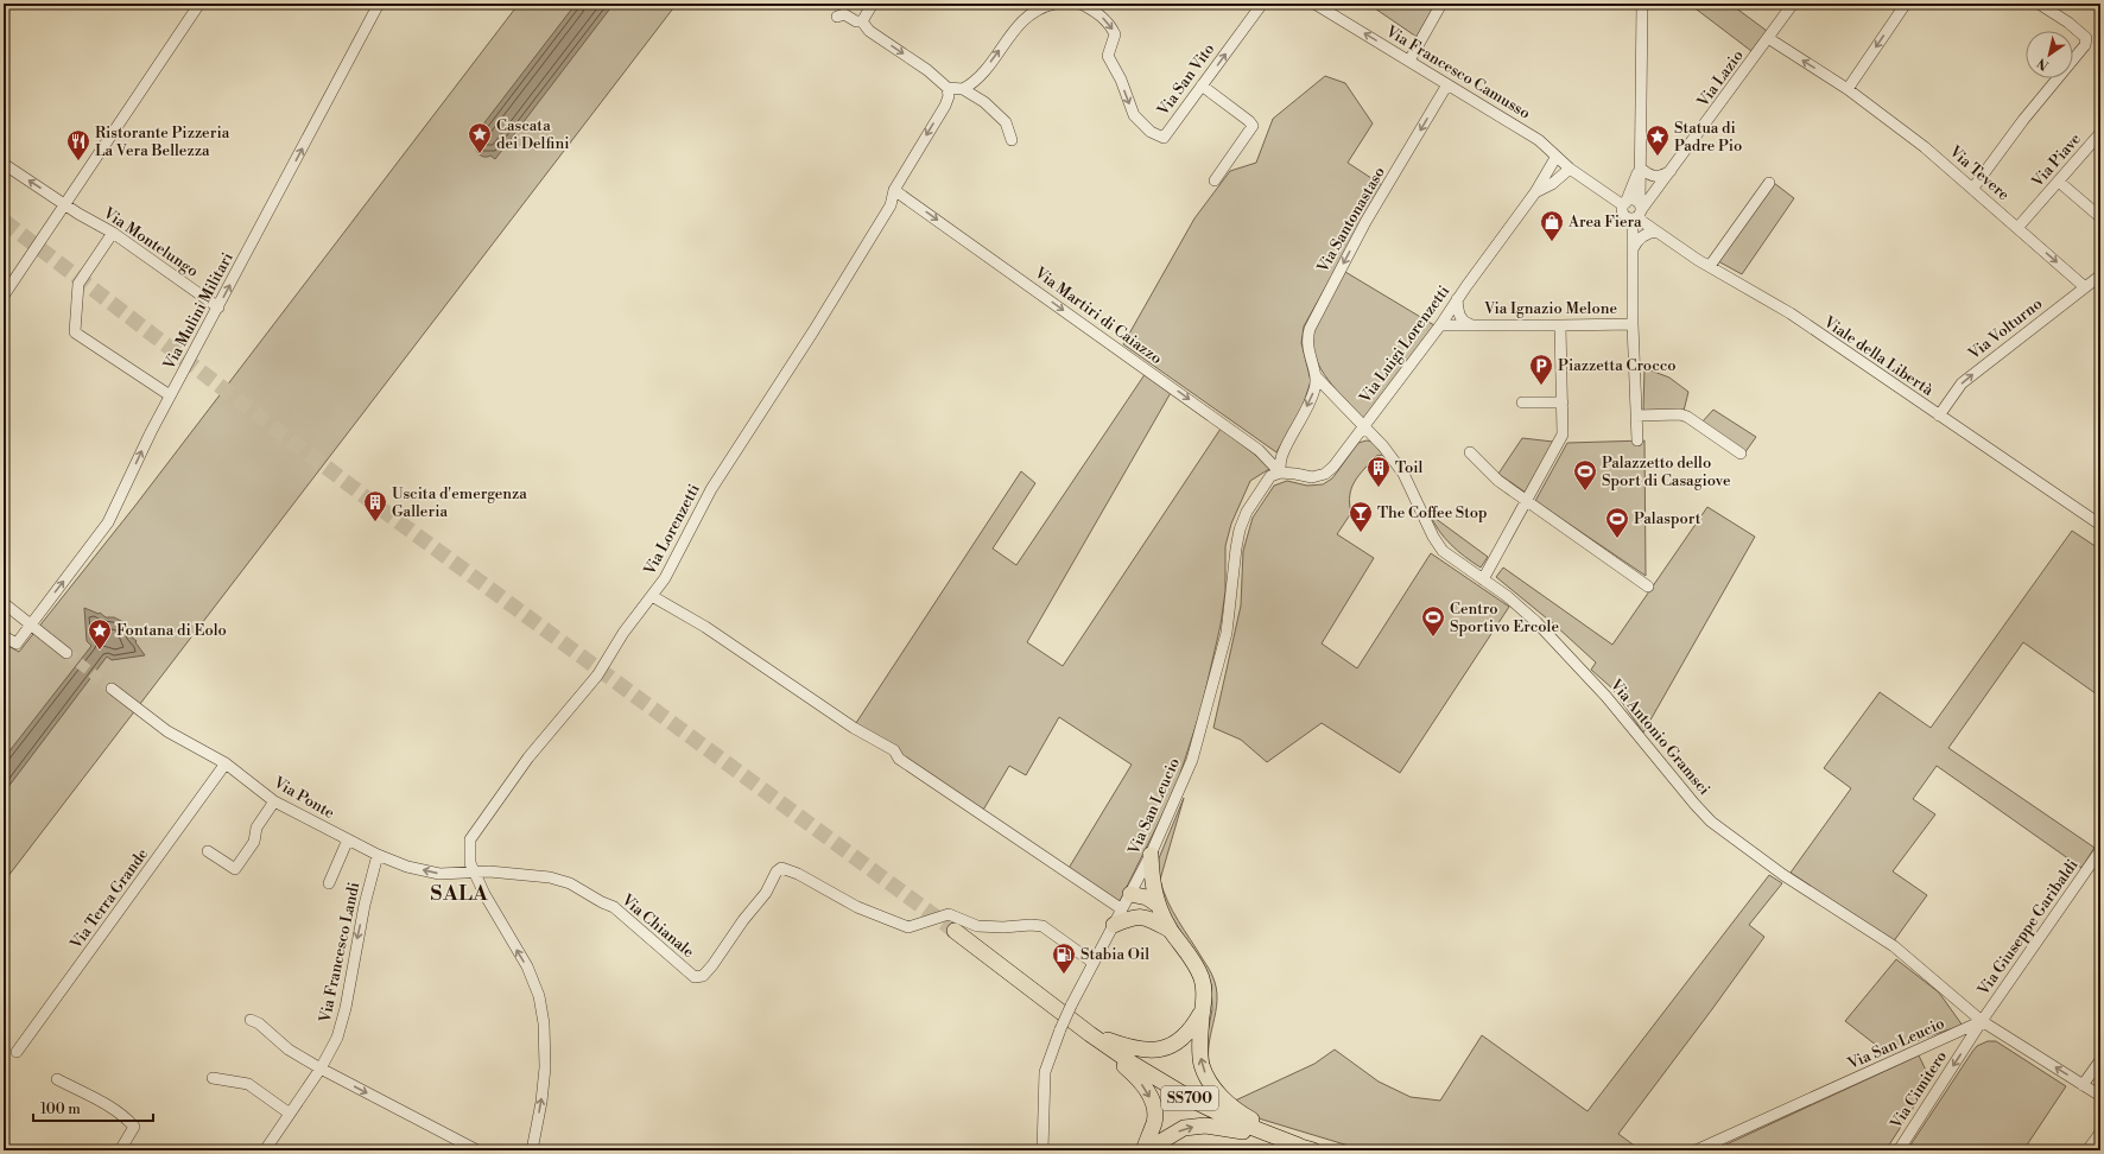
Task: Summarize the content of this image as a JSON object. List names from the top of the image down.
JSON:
{
  "streets": {
    "highway": ["SS700"],
    "street": [
      "Via Francesco Camusso",
      "Via Lazio",
      "Via San Vito",
      "Via Piave",
      "Via Tevere",
      "Via Santonastaso",
      "Via Montelungo",
      "Via Ignazio Melone",
      "Via Mulini Militari",
      "Via Martiri di Caiazzo",
      "Via Volturno",
      "Via Luigi Lorenzetti",
      "Viale della Libertà",
      "Via Lorenzetti",
      "Via Antonio Gramsci",
      "Via Ponte",
      "Via San Leucio",
      "Via Terra Grande",
      "Via Chianale",
      "Via Giuseppe Garibaldi",
      "Via Francesco Landi",
      "Via Cimitero"
    ]
  },
  "crossings": [
    ["Via Francesco Camusso", "Via Santonastaso"],
    ["Via Francesco Camusso", "Viale della Libertà"],
    ["Via Lazio", "Via Tevere"],
    ["Via Lazio", "Viale della Libertà"],
    ["Via Piave", "Via Tevere"],
    ["Via Tevere", "Via Volturno"],
    ["Via Santonastaso", "Via Martiri di Caiazzo"],
    ["Via Santonastaso", "Via Luigi Lorenzetti"],
    ["Via Santonastaso", "Via Antonio Gramsci"],
    ["Via Santonastaso", "Via San Leucio"],
    ["Via Montelungo", "Via Mulini Militari"],
    ["Via Ignazio Melone", "Via Luigi Lorenzetti"],
    ["Via Martiri di Caiazzo", "Via Luigi Lorenzetti"],
    ["Via Martiri di Caiazzo", "Via Lorenzetti"],
    ["Via Martiri di Caiazzo", "Via San Leucio"],
    ["Via Volturno", "Viale della Libertà"],
    ["Via Luigi Lorenzetti", "Via Antonio Gramsci"],
    ["Via Luigi Lorenzetti", "Via San Leucio"],
    ["Via Lorenzetti", "Via Ponte"],
    ["Via Lorenzetti", "Via Chianale"],
    ["Via Antonio Gramsci", "Via San Leucio"],
    ["Via Antonio Gramsci", "Via Giuseppe Garibaldi"],
    ["Via Antonio Gramsci", "Via Cimitero"],
    ["Via Ponte", "Via Terra Grande"],
    ["Via Ponte", "Via Chianale"],
    ["Via Ponte", "Via Francesco Landi"],
    ["Via San Leucio", "Via Chianale"],
    ["Via San Leucio", "Via Giuseppe Garibaldi"],
    ["Via San Leucio", "Via Cimitero"],
    ["Via San Leucio", "SS700"],
    ["Via Giuseppe Garibaldi", "Via Cimitero"]
  ],
  "one_way": [
    "Via Francesco Camusso",
    "Via Santonastaso",
    "Via Mulini Militari",
    "Via Martiri di Caiazzo",
    "Via Volturno",
    "Via Francesco Landi",
    "Via Cimitero"
  ],
  "districts": ["SALA"],
  "places": {
    "place": ["Cascata dei Delfini", "Statua di Padre Pio", "Fontana di Eolo"],
    "restaurant": ["Ristorante Pizzeria La Vera Bellezza"],
    "shop": ["Area Fiera"],
    "parking": ["Piazzetta Crocco"],
    "building": ["Toil", "Uscita d'emergenza Galleria"],
    "sports": ["Palazzetto dello Sport di Casagiove", "Palasport", "Centro Sportivo Ercole"],
    "bar": ["The Coffee Stop"],
    "fuel station": ["Stabia Oil"]
  },
  "scale_bar": "100 m",
  "north": "bottom left"
}
